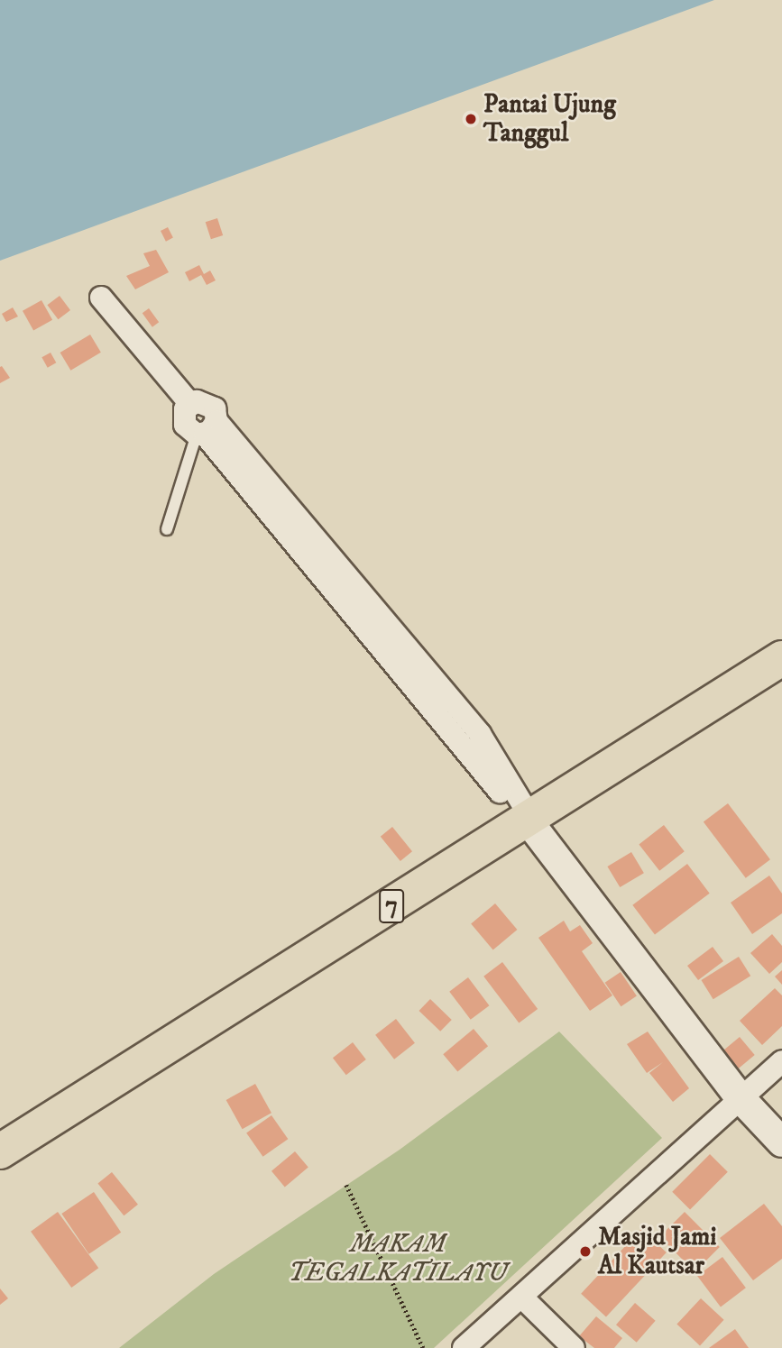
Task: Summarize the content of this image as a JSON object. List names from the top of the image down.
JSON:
{
  "streets": {
    "highway": ["7"]
  },
  "parks": ["MAKAM TEGALKATILAYU"],
  "places": ["Pantai Ujung Tanggul", "Masjid Jami Al Kautsar"]
}
